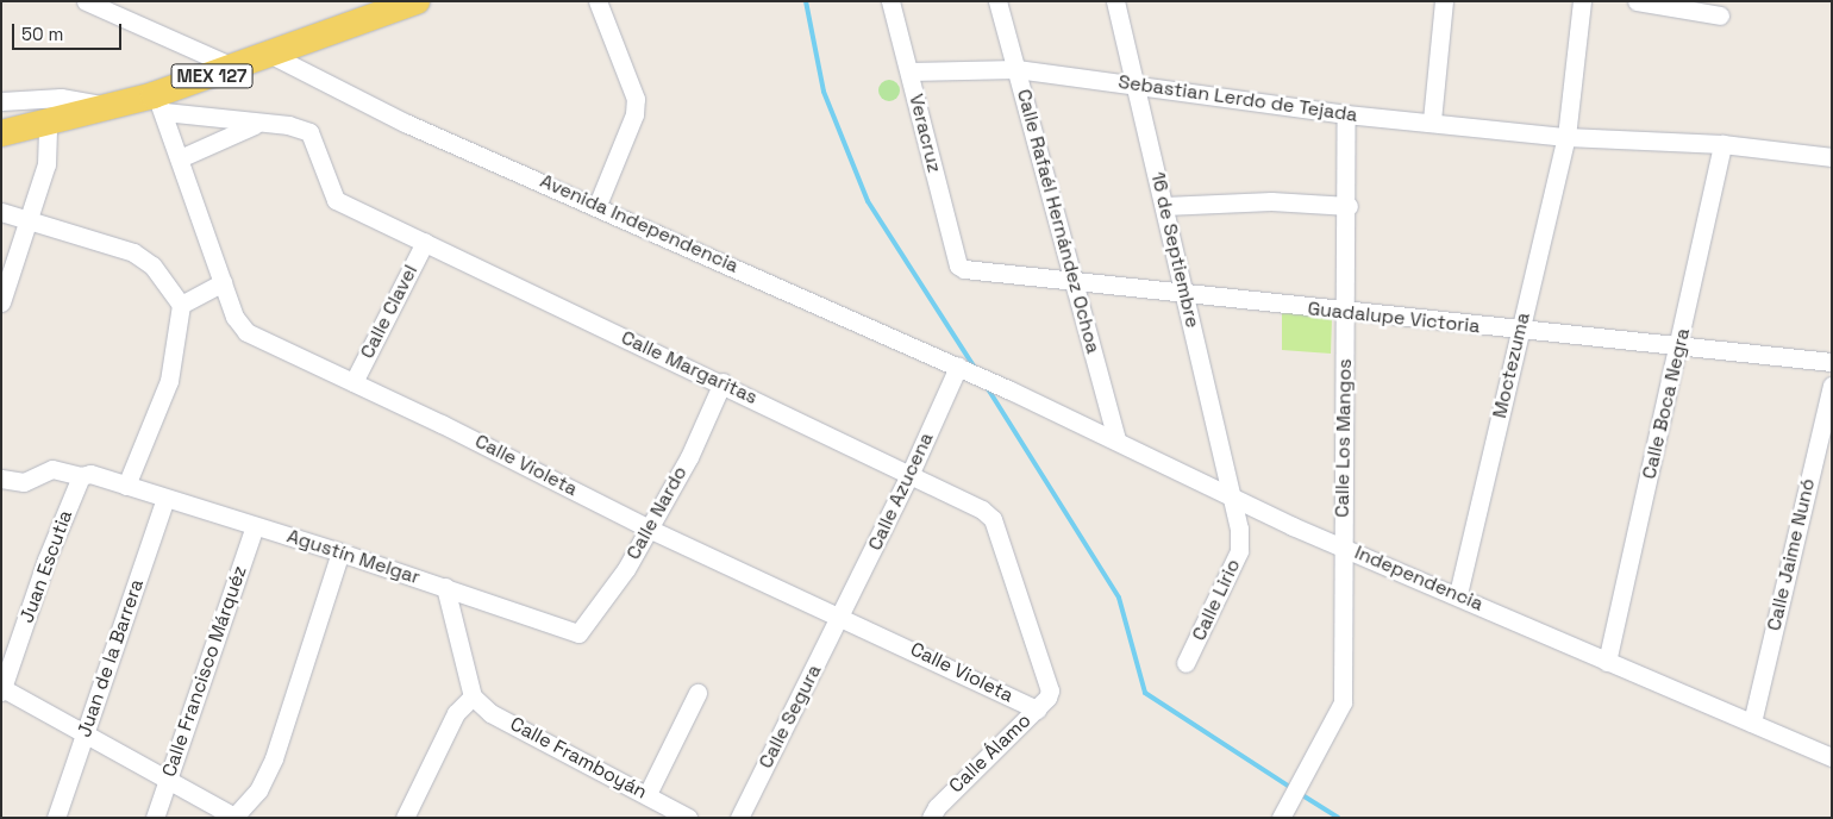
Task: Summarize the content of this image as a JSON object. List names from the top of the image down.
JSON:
{
  "streets": {
    "main road": ["MEX 127"],
    "street": [
      "Sebastian Lerdo de Tejada",
      "Veracruz",
      "Calle Rafaél Hernández Ochoa",
      "Avenida Independencia",
      "16 de Septiembre",
      "Calle Clavel",
      "Guadalupe Victoria",
      "Moctezuma",
      "Calle Margaritas",
      "Calle Boca Negra",
      "Calle Los Mangos",
      "Calle Violeta",
      "Calle Azucena",
      "Calle Nardo",
      "Calle Jaime Nunó",
      "Agustín Melgar",
      "Juan Escutia",
      "Independencia",
      "Calle Lirio",
      "Juan de la Barrera",
      "Calle Francisco Márquéz",
      "Calle Segura",
      "Calle Álamo",
      "Calle Framboyán"
    ]
  },
  "crossings": [
    ["MEX 127", "Avenida Independencia"],
    ["MEX 127", "Calle Margaritas"],
    ["MEX 127", "Calle Violeta"],
    ["Sebastian Lerdo de Tejada", "Veracruz"],
    ["Sebastian Lerdo de Tejada", "Calle Rafaél Hernández Ochoa"],
    ["Sebastian Lerdo de Tejada", "16 de Septiembre"],
    ["Sebastian Lerdo de Tejada", "Moctezuma"],
    ["Sebastian Lerdo de Tejada", "Calle Boca Negra"],
    ["Sebastian Lerdo de Tejada", "Calle Los Mangos"],
    ["Veracruz", "Guadalupe Victoria"],
    ["Calle Rafaél Hernández Ochoa", "Guadalupe Victoria"],
    ["Calle Rafaél Hernández Ochoa", "Independencia"],
    ["Avenida Independencia", "Calle Azucena"],
    ["Avenida Independencia", "Independencia"],
    ["16 de Septiembre", "Guadalupe Victoria"],
    ["16 de Septiembre", "Independencia"],
    ["16 de Septiembre", "Calle Lirio"],
    ["Calle Clavel", "Calle Margaritas"],
    ["Calle Clavel", "Calle Violeta"],
    ["Guadalupe Victoria", "Moctezuma"],
    ["Guadalupe Victoria", "Calle Boca Negra"],
    ["Guadalupe Victoria", "Calle Los Mangos"],
    ["Moctezuma", "Independencia"],
    ["Calle Margaritas", "Calle Violeta"],
    ["Calle Margaritas", "Calle Azucena"],
    ["Calle Margaritas", "Calle Nardo"],
    ["Calle Margaritas", "Calle Álamo"],
    ["Calle Boca Negra", "Independencia"],
    ["Calle Los Mangos", "Independencia"],
    ["Calle Violeta", "Calle Azucena"],
    ["Calle Violeta", "Calle Nardo"],
    ["Calle Violeta", "Calle Segura"],
    ["Calle Violeta", "Calle Álamo"],
    ["Calle Azucena", "Calle Segura"],
    ["Calle Nardo", "Agustín Melgar"],
    ["Calle Jaime Nunó", "Independencia"],
    ["Agustín Melgar", "Juan Escutia"],
    ["Agustín Melgar", "Juan de la Barrera"],
    ["Agustín Melgar", "Calle Francisco Márquéz"],
    ["Independencia", "Calle Lirio"]
  ],
  "scale_bar": "50 m"
}
